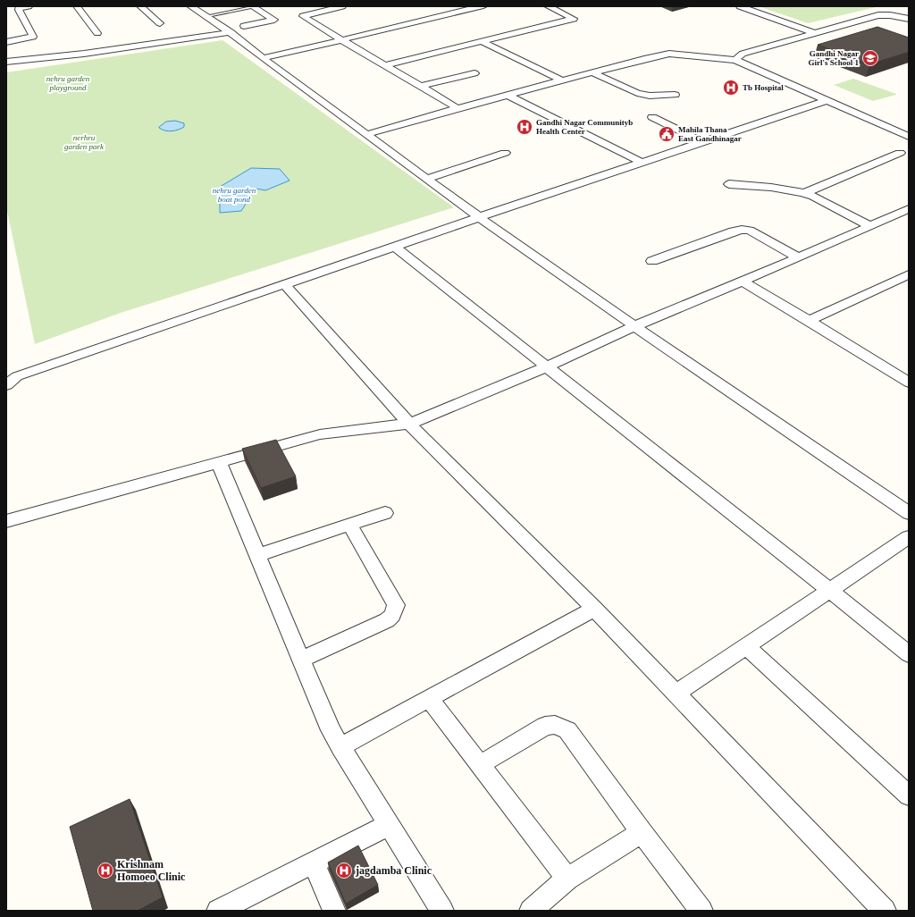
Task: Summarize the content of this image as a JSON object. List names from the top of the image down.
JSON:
{
  "water": ["nehru garden boat pond"],
  "parks": ["nehru garden playground", "nerhru garden park"],
  "places": {
    "school or university": ["Gandhi Nagar Girl's School 1"],
    "hospital": [
      "Tb Hospital",
      "Gandhi Nagar Communityb Health Center",
      "Krishnam Homoeo Clinic",
      "jagdamba Clinic"
    ],
    "public building": ["Mahila Thana East Gandhinagar"]
  }
}
